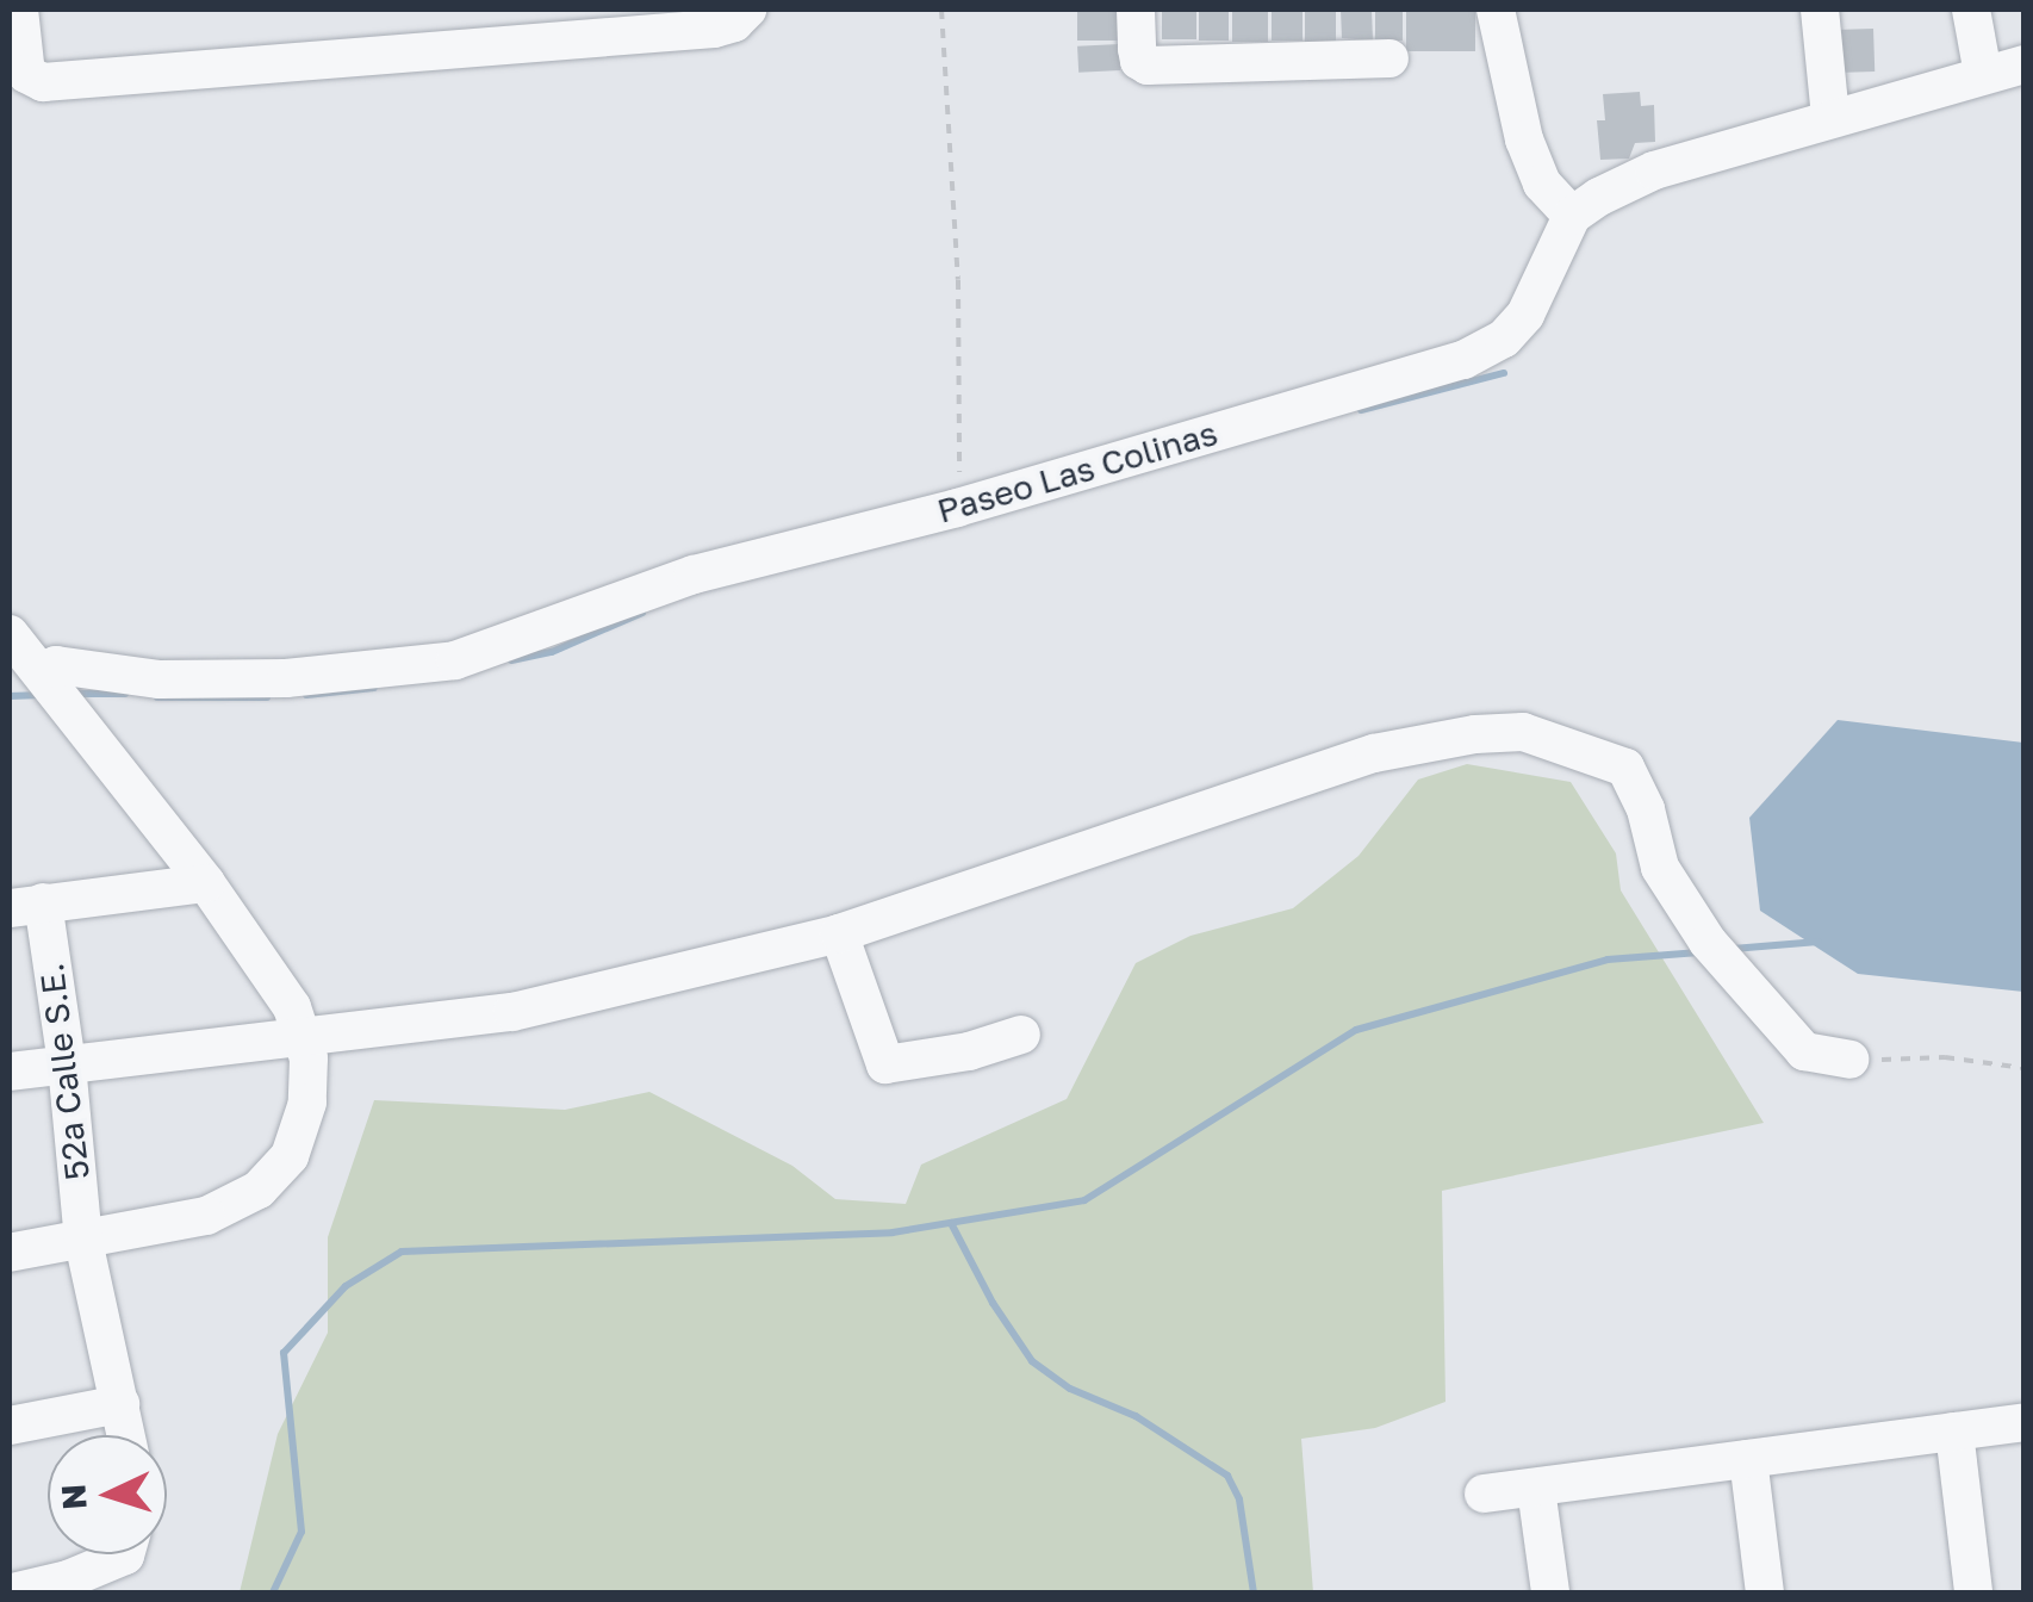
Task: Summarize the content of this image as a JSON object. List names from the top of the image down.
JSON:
{
  "streets": {
    "street": ["Paseo Las Colinas", "52a Calle S.E."]
  },
  "north": "left"
}
